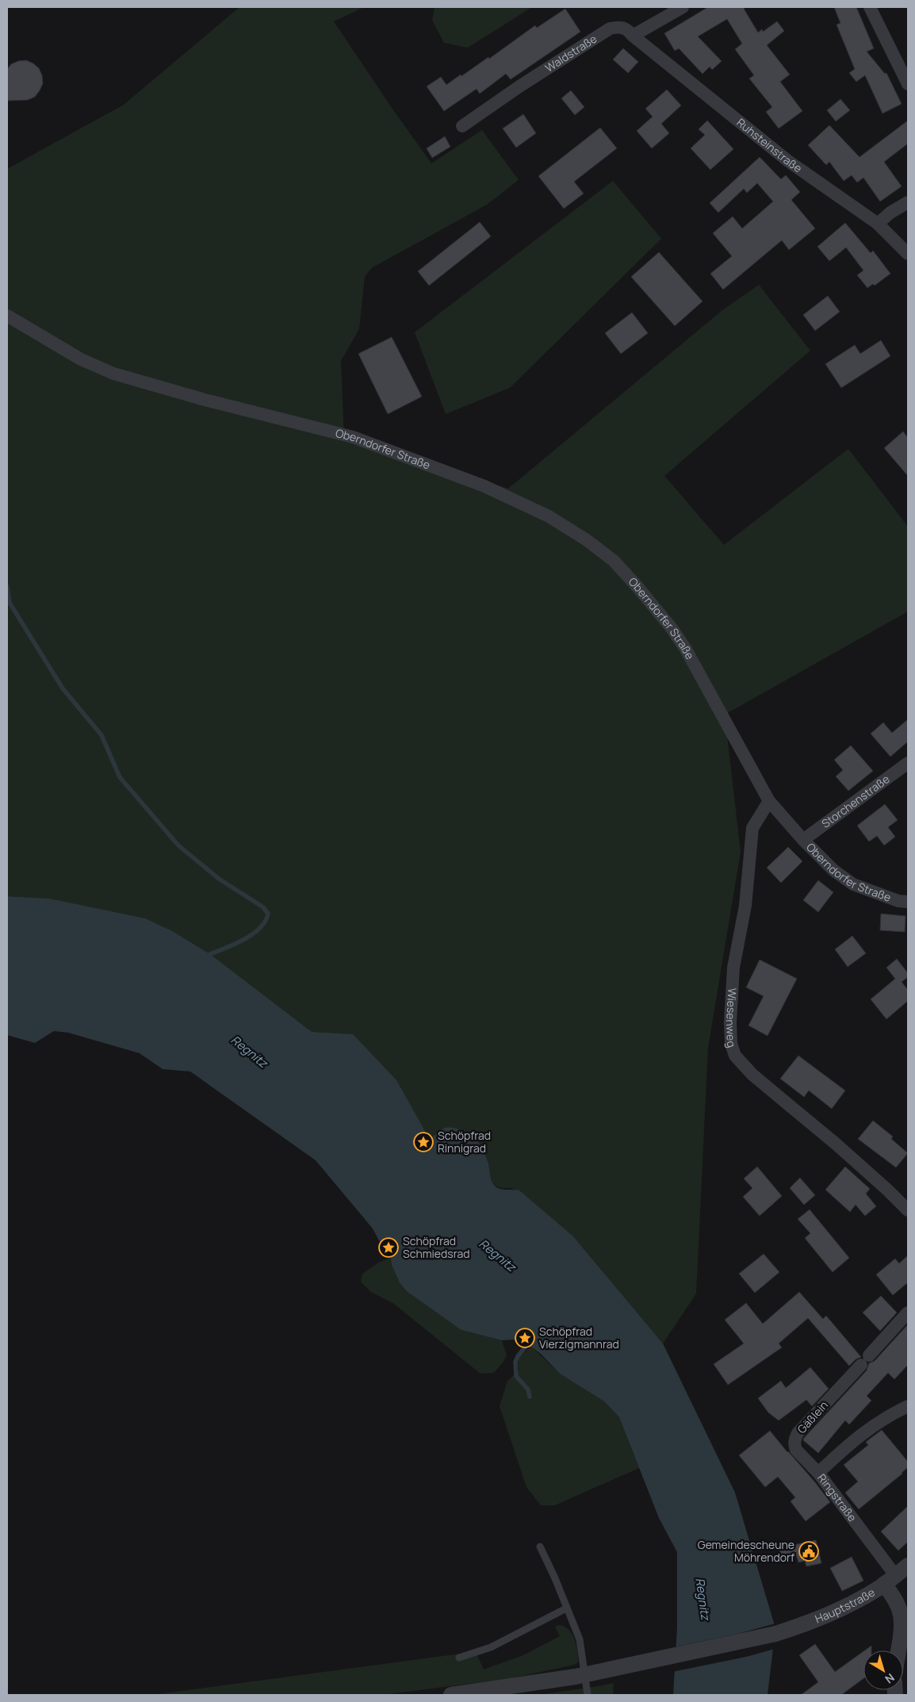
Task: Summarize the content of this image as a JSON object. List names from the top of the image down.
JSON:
{
  "streets": {
    "street": [
      "Waldstraße",
      "Ruhsteinstraße",
      "Oberndorfer Straße",
      "Storchenstraße",
      "Wiesenweg",
      "Gäßlein",
      "Ringstraße",
      "Hauptstraße"
    ]
  },
  "crossings": [
    ["Waldstraße", "Ruhsteinstraße"],
    ["Oberndorfer Straße", "Storchenstraße"],
    ["Oberndorfer Straße", "Wiesenweg"],
    ["Gäßlein", "Ringstraße"],
    ["Ringstraße", "Hauptstraße"]
  ],
  "water": ["Regnitz"],
  "places": {
    "place": ["Schöpfrad Rinnigrad", "Schöpfrad Schmiedsrad", "Schöpfrad Vierzigmannrad"],
    "public building": ["Gemeindescheune Möhrendorf"]
  },
  "north": "bottom right"
}
